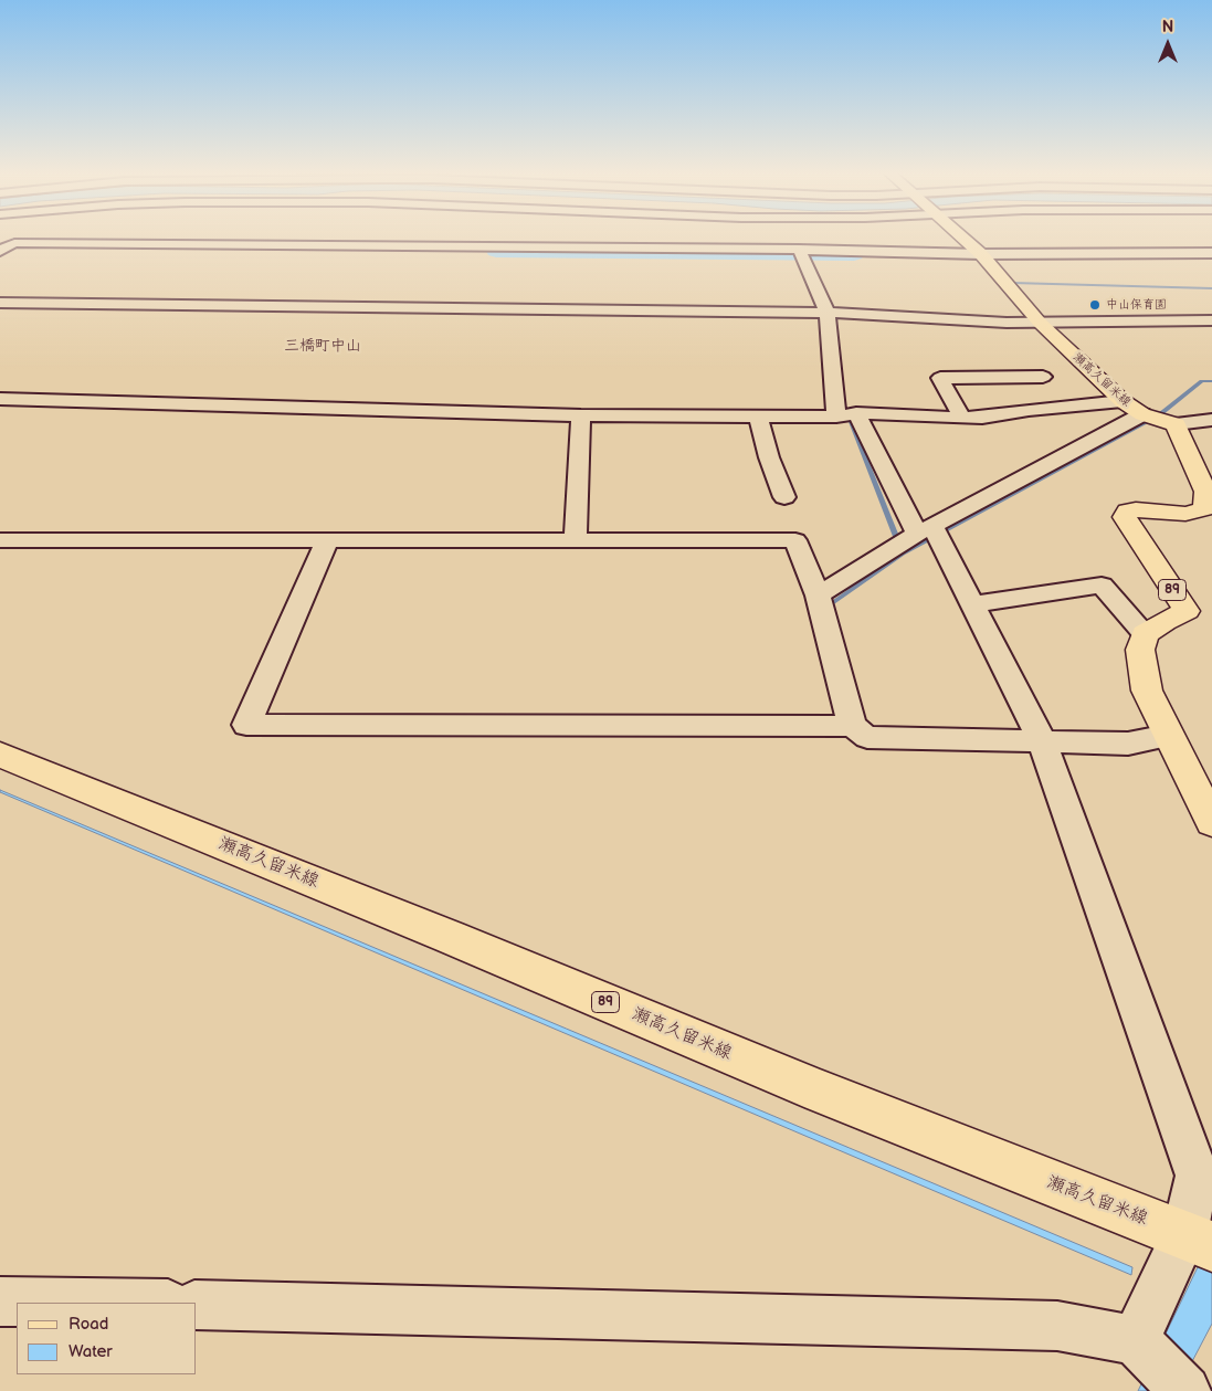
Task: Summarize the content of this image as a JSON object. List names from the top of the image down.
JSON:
{
  "streets": {
    "main road": ["瀬高久留米線", "89"]
  },
  "crossings": [
    ["瀬高久留米線", "89"]
  ],
  "districts": ["三橋町中山"],
  "places": ["中山保育園"],
  "legend": ["Road", "Water"],
  "north": "top"
}
